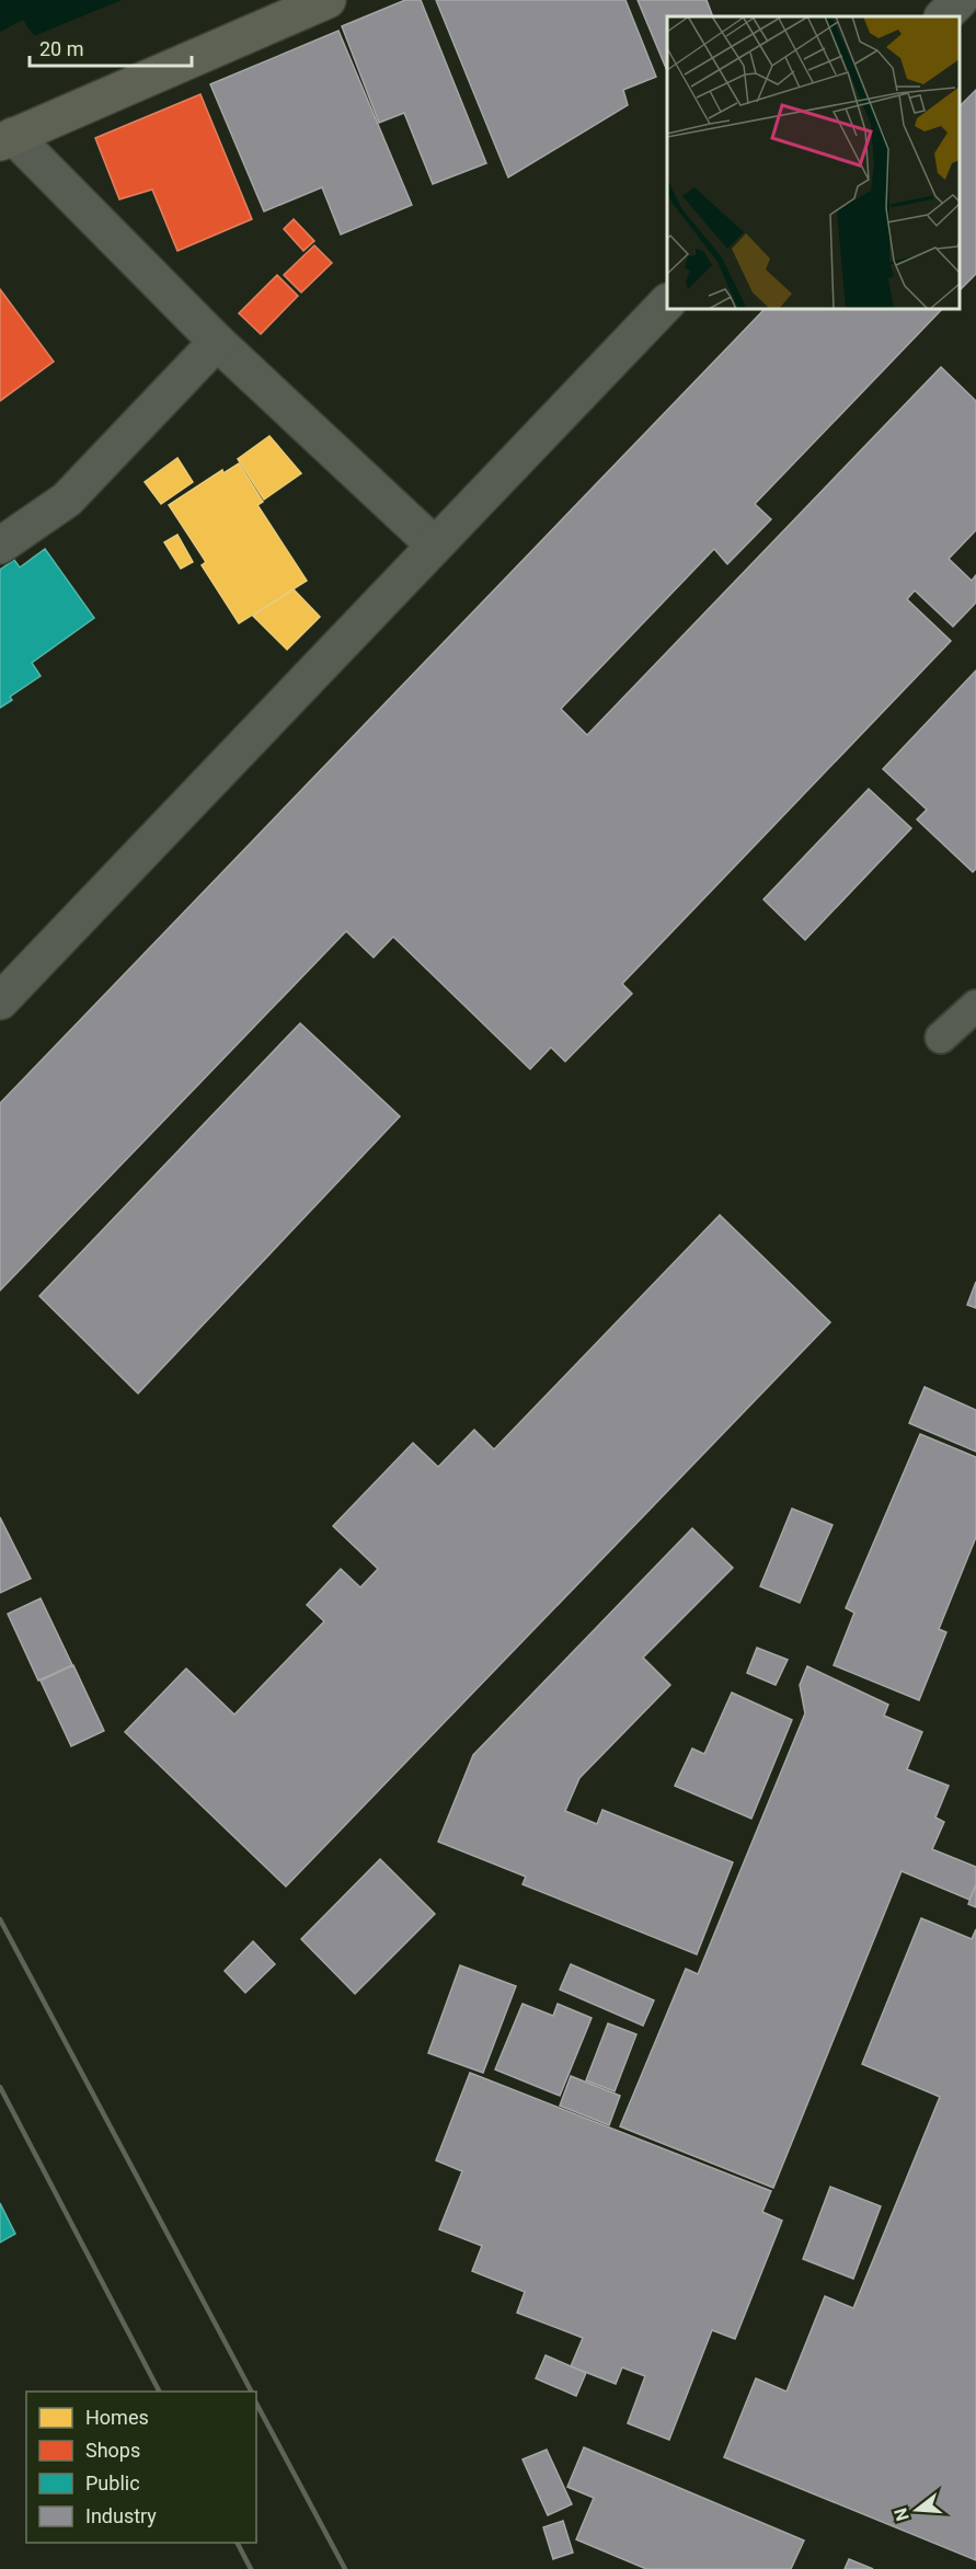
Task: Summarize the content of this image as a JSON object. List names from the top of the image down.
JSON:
{
  "legend": [
    "Homes",
    "Shops",
    "Public",
    "Industry"
  ],
  "scale_bar": "20 m",
  "north": "left"
}
